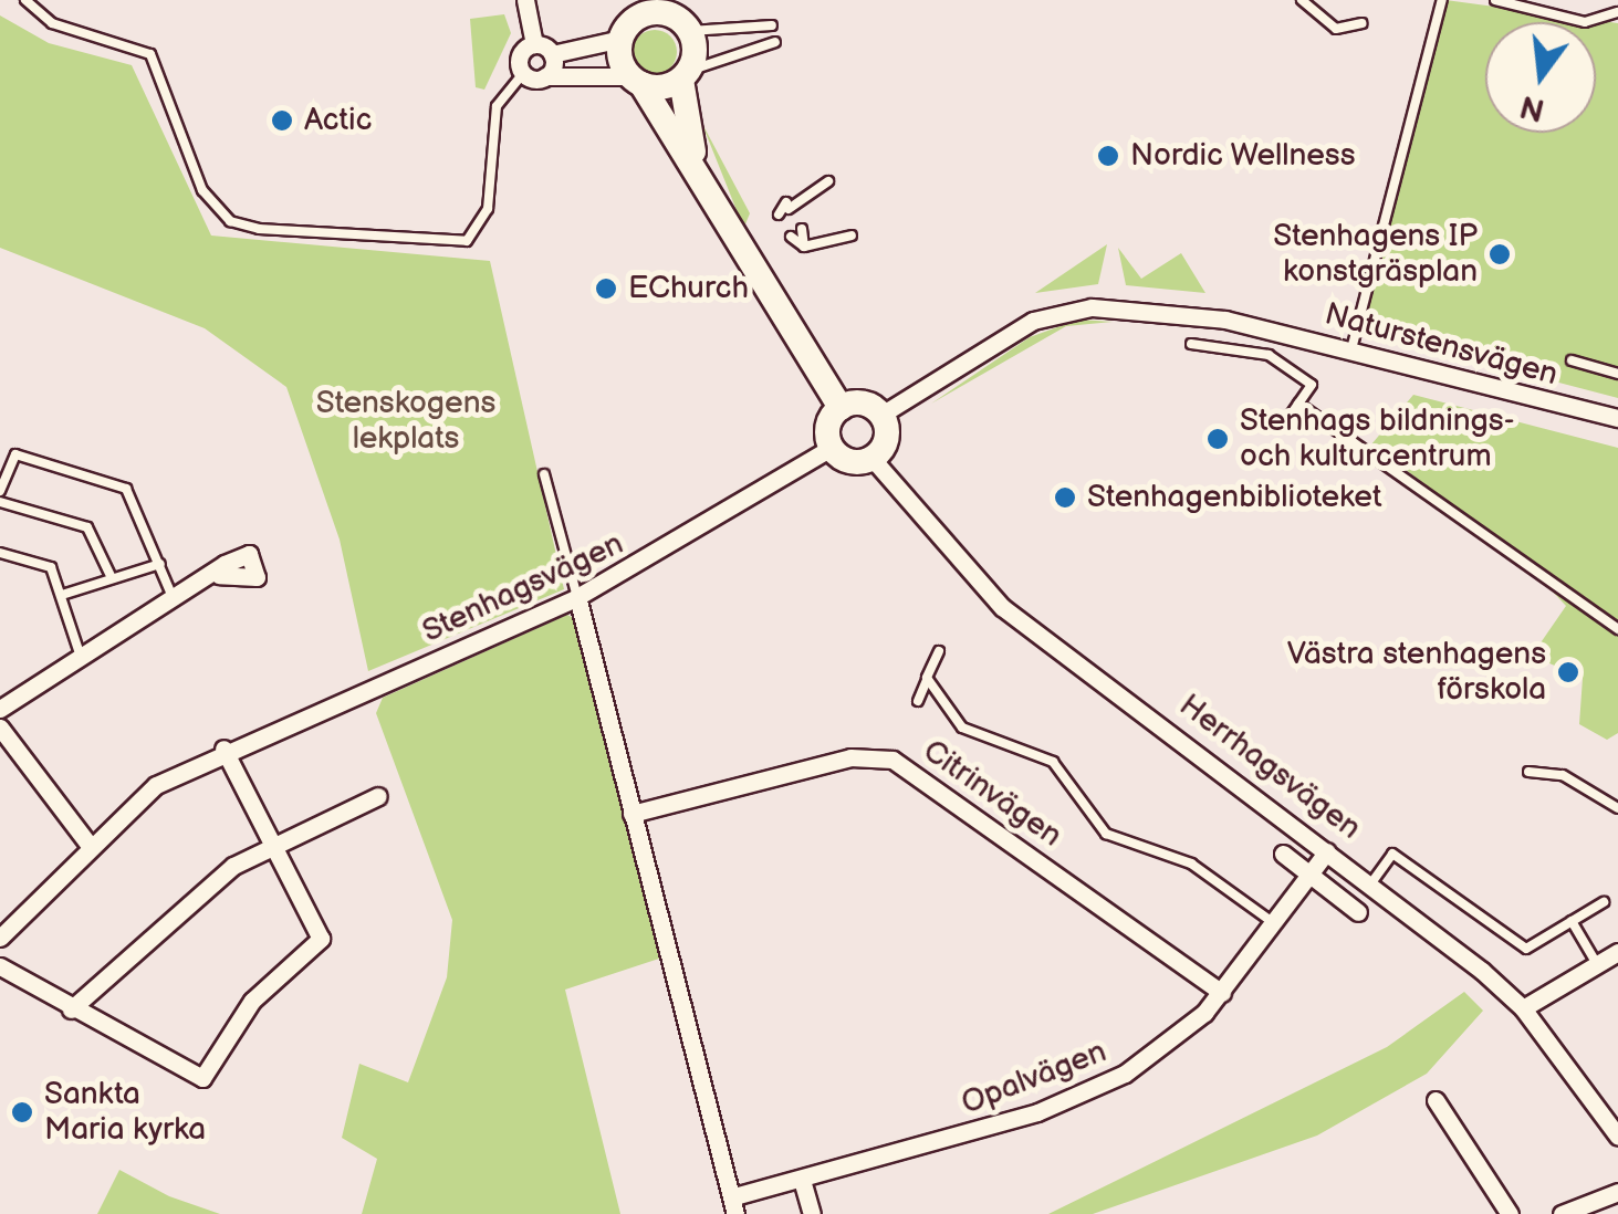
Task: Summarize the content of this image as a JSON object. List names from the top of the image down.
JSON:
{
  "streets": {
    "street": [
      "Naturstensvägen",
      "Stenhagsvägen",
      "Herrhagsvägen",
      "Citrinvägen",
      "Opalvägen"
    ]
  },
  "crossings": [
    ["Naturstensvägen", "Stenhagsvägen"],
    ["Naturstensvägen", "Herrhagsvägen"],
    ["Stenhagsvägen", "Herrhagsvägen"],
    ["Stenhagsvägen", "Opalvägen"],
    ["Herrhagsvägen", "Opalvägen"],
    ["Citrinvägen", "Opalvägen"]
  ],
  "parks": ["Stenskogens lekplats"],
  "places": [
    "Actic",
    "Nordic Wellness",
    "Stenhagens IP konstgräsplan",
    "EChurch",
    "Stenhags bildnings- och kulturcentrum",
    "Stenhagenbiblioteket",
    "Västra stenhagens förskola",
    "Sankta Maria kyrka"
  ],
  "north": "bottom"
}
